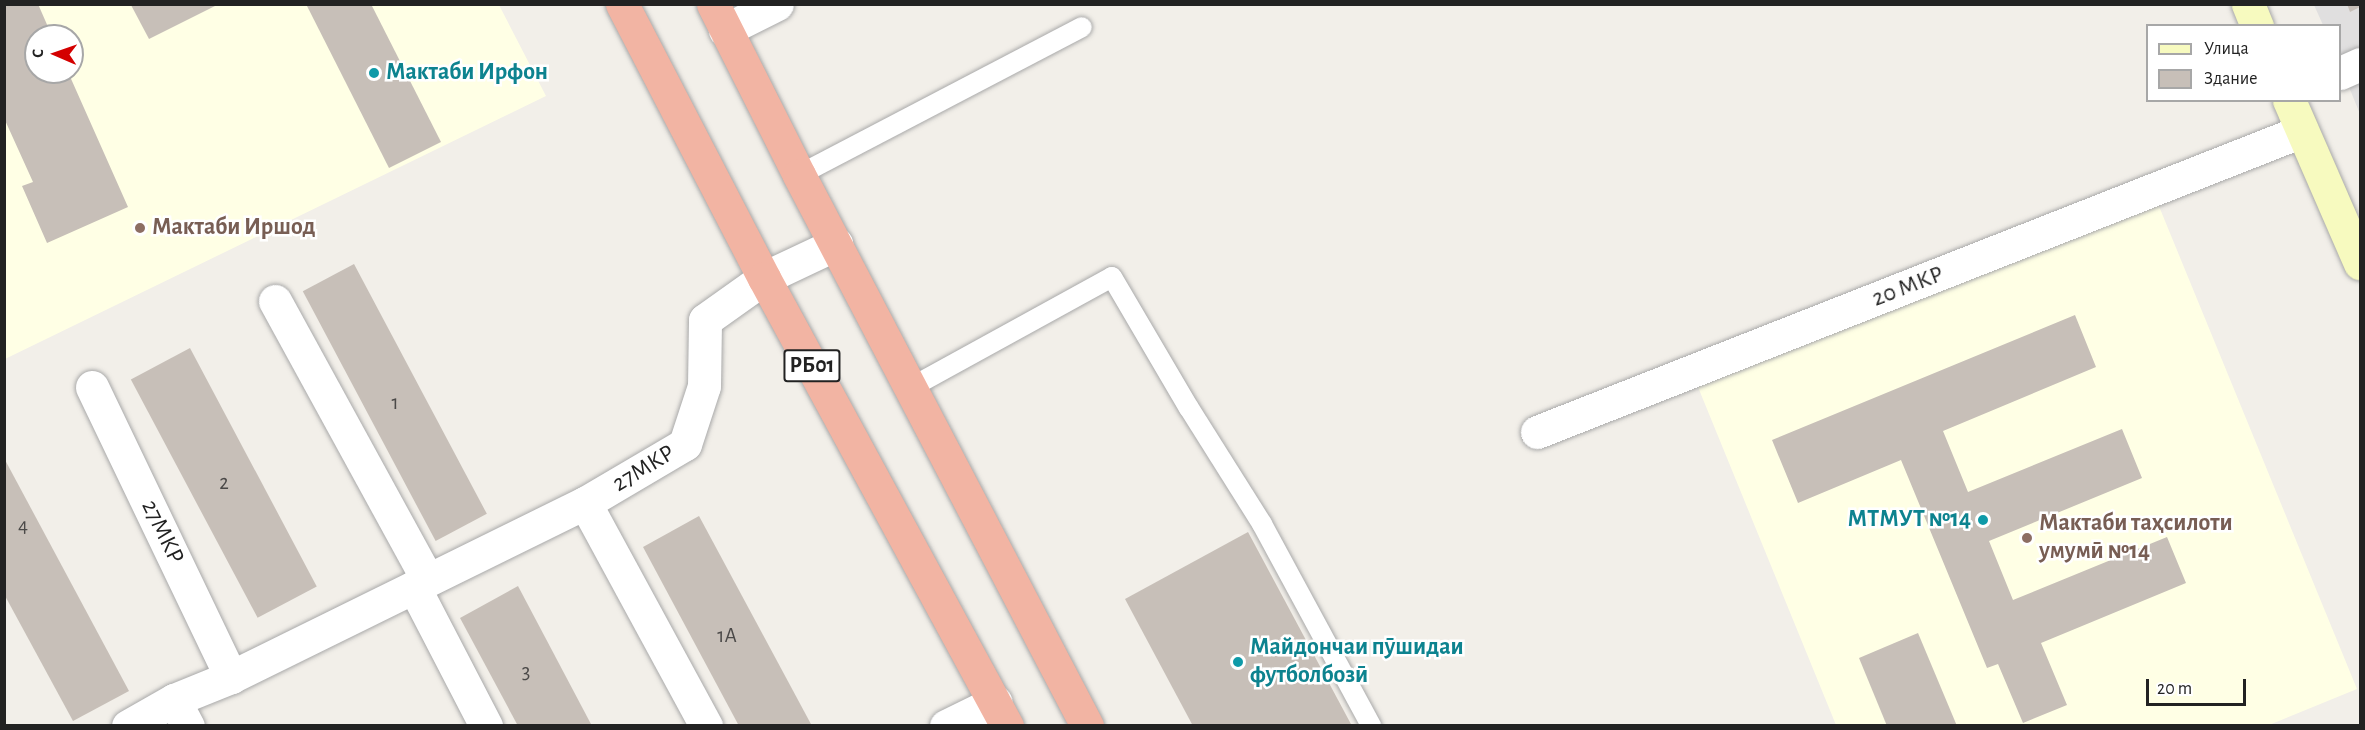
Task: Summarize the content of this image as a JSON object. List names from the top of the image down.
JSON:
{
  "streets": {
    "highway": ["РБ01"],
    "street": ["20 МКР", "27МКР"]
  },
  "crossings": [
    ["РБ01", "27МКР"]
  ],
  "places": [
    "Мактаби Ирфон",
    "Мактаби Иршод",
    "МТМУТ №14",
    "Мактаби таҳсилоти умумӣ №14",
    "Майдончаи пӯшидаи футболбозӣ"
  ],
  "house_numbers": [
    "1",
    "2",
    "4",
    "1А",
    "3"
  ],
  "legend": ["Улица", "Здание"],
  "scale_bar": "20 m",
  "north": "left"
}
